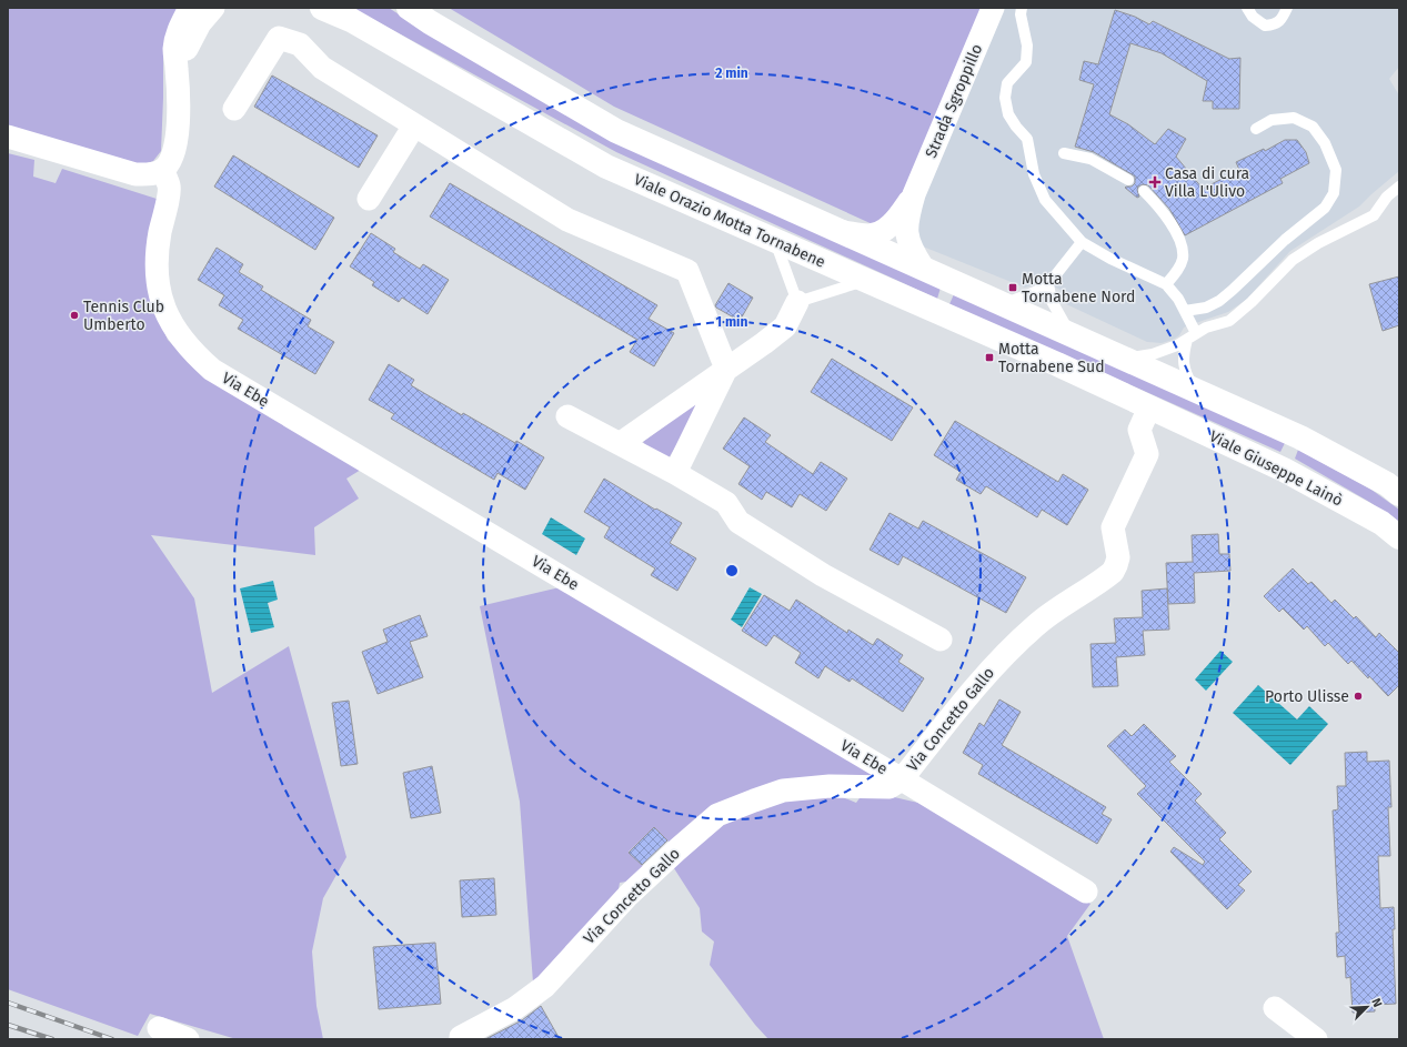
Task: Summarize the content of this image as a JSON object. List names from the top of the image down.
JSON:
{
  "streets": {
    "main road": ["Viale Orazio Motta Tornabene", "Viale Giuseppe Lainò"],
    "street": ["Strada Sgroppillo", "Via Ebe", "Via Concetto Gallo"]
  },
  "crossings": [
    ["Viale Orazio Motta Tornabene", "Viale Giuseppe Lainò"],
    ["Viale Orazio Motta Tornabene", "Via Concetto Gallo"],
    ["Via Ebe", "Via Concetto Gallo"],
    ["Viale Giuseppe Lainò", "Via Concetto Gallo"]
  ],
  "places": {
    "health": ["Casa di cura Villa L'Ulivo"],
    "transit": ["Motta Tornabene Nord", "Motta Tornabene Sud"],
    "other": ["Tennis Club Umberto", "Porto Ulisse"]
  },
  "north": "top right",
  "rings": ["2 min", "1 min"]
}
